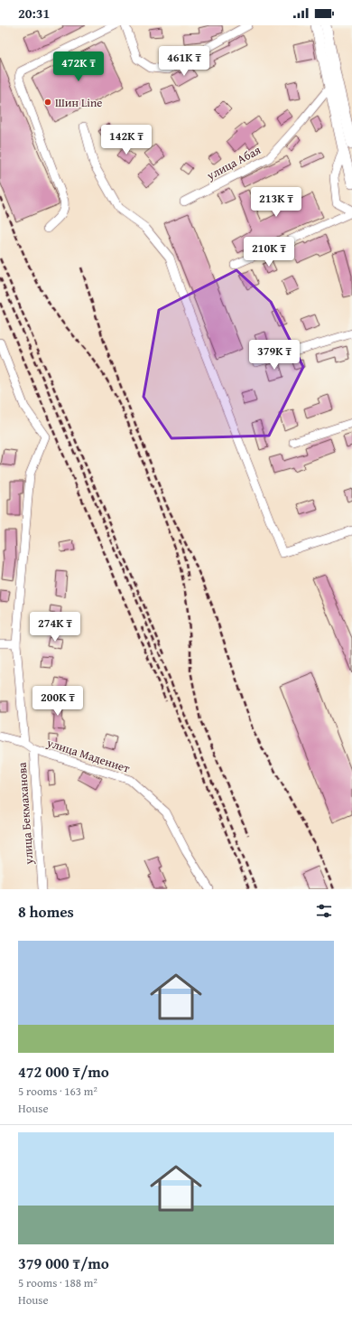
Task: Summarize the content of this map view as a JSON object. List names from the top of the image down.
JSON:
{
  "streets": {
    "street": ["улица Абая", "улица Мадениет", "улица Бекмаханова"]
  },
  "crossings": [
    ["улица Мадениет", "улица Бекмаханова"]
  ],
  "places": ["Шин Line"],
  "page": {
    "status": "20:31",
    "price": [
      "461K ₸",
      "472K ₸",
      "142K ₸",
      "213K ₸",
      "210K ₸",
      "379K ₸",
      "274K ₸",
      "200K ₸"
    ],
    "heading": "8 homes",
    "list": [
      {
        "name": "472 000 ₸/mo",
        "note": "5 rooms · 163 m² · House"
      },
      {
        "name": "379 000 ₸/mo",
        "note": "5 rooms · 188 m² · House"
      }
    ]
  }
}
